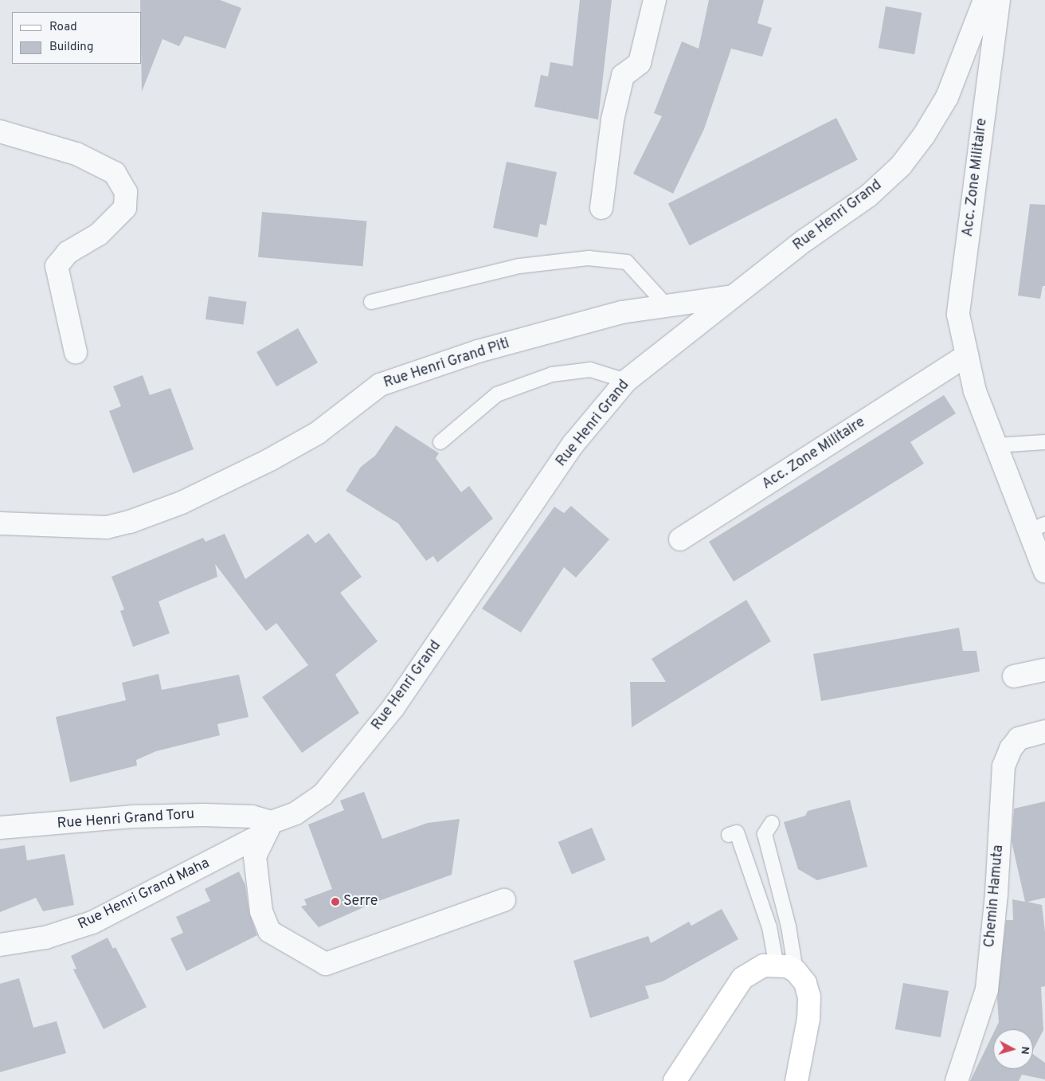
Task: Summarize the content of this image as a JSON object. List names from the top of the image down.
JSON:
{
  "streets": {
    "street": [
      "Acc. Zone Militaire",
      "Rue Henri Grand",
      "Rue Henri Grand Piti",
      "Rue Henri Grand Toru",
      "Rue Henri Grand Maha",
      "Chemin Hamuta"
    ]
  },
  "crossings": [
    ["Rue Henri Grand", "Rue Henri Grand Piti"],
    ["Rue Henri Grand", "Rue Henri Grand Toru"],
    ["Rue Henri Grand", "Rue Henri Grand Maha"],
    ["Rue Henri Grand Toru", "Rue Henri Grand Maha"]
  ],
  "places": ["Serre"],
  "legend": ["Road", "Building"],
  "north": "right"
}
